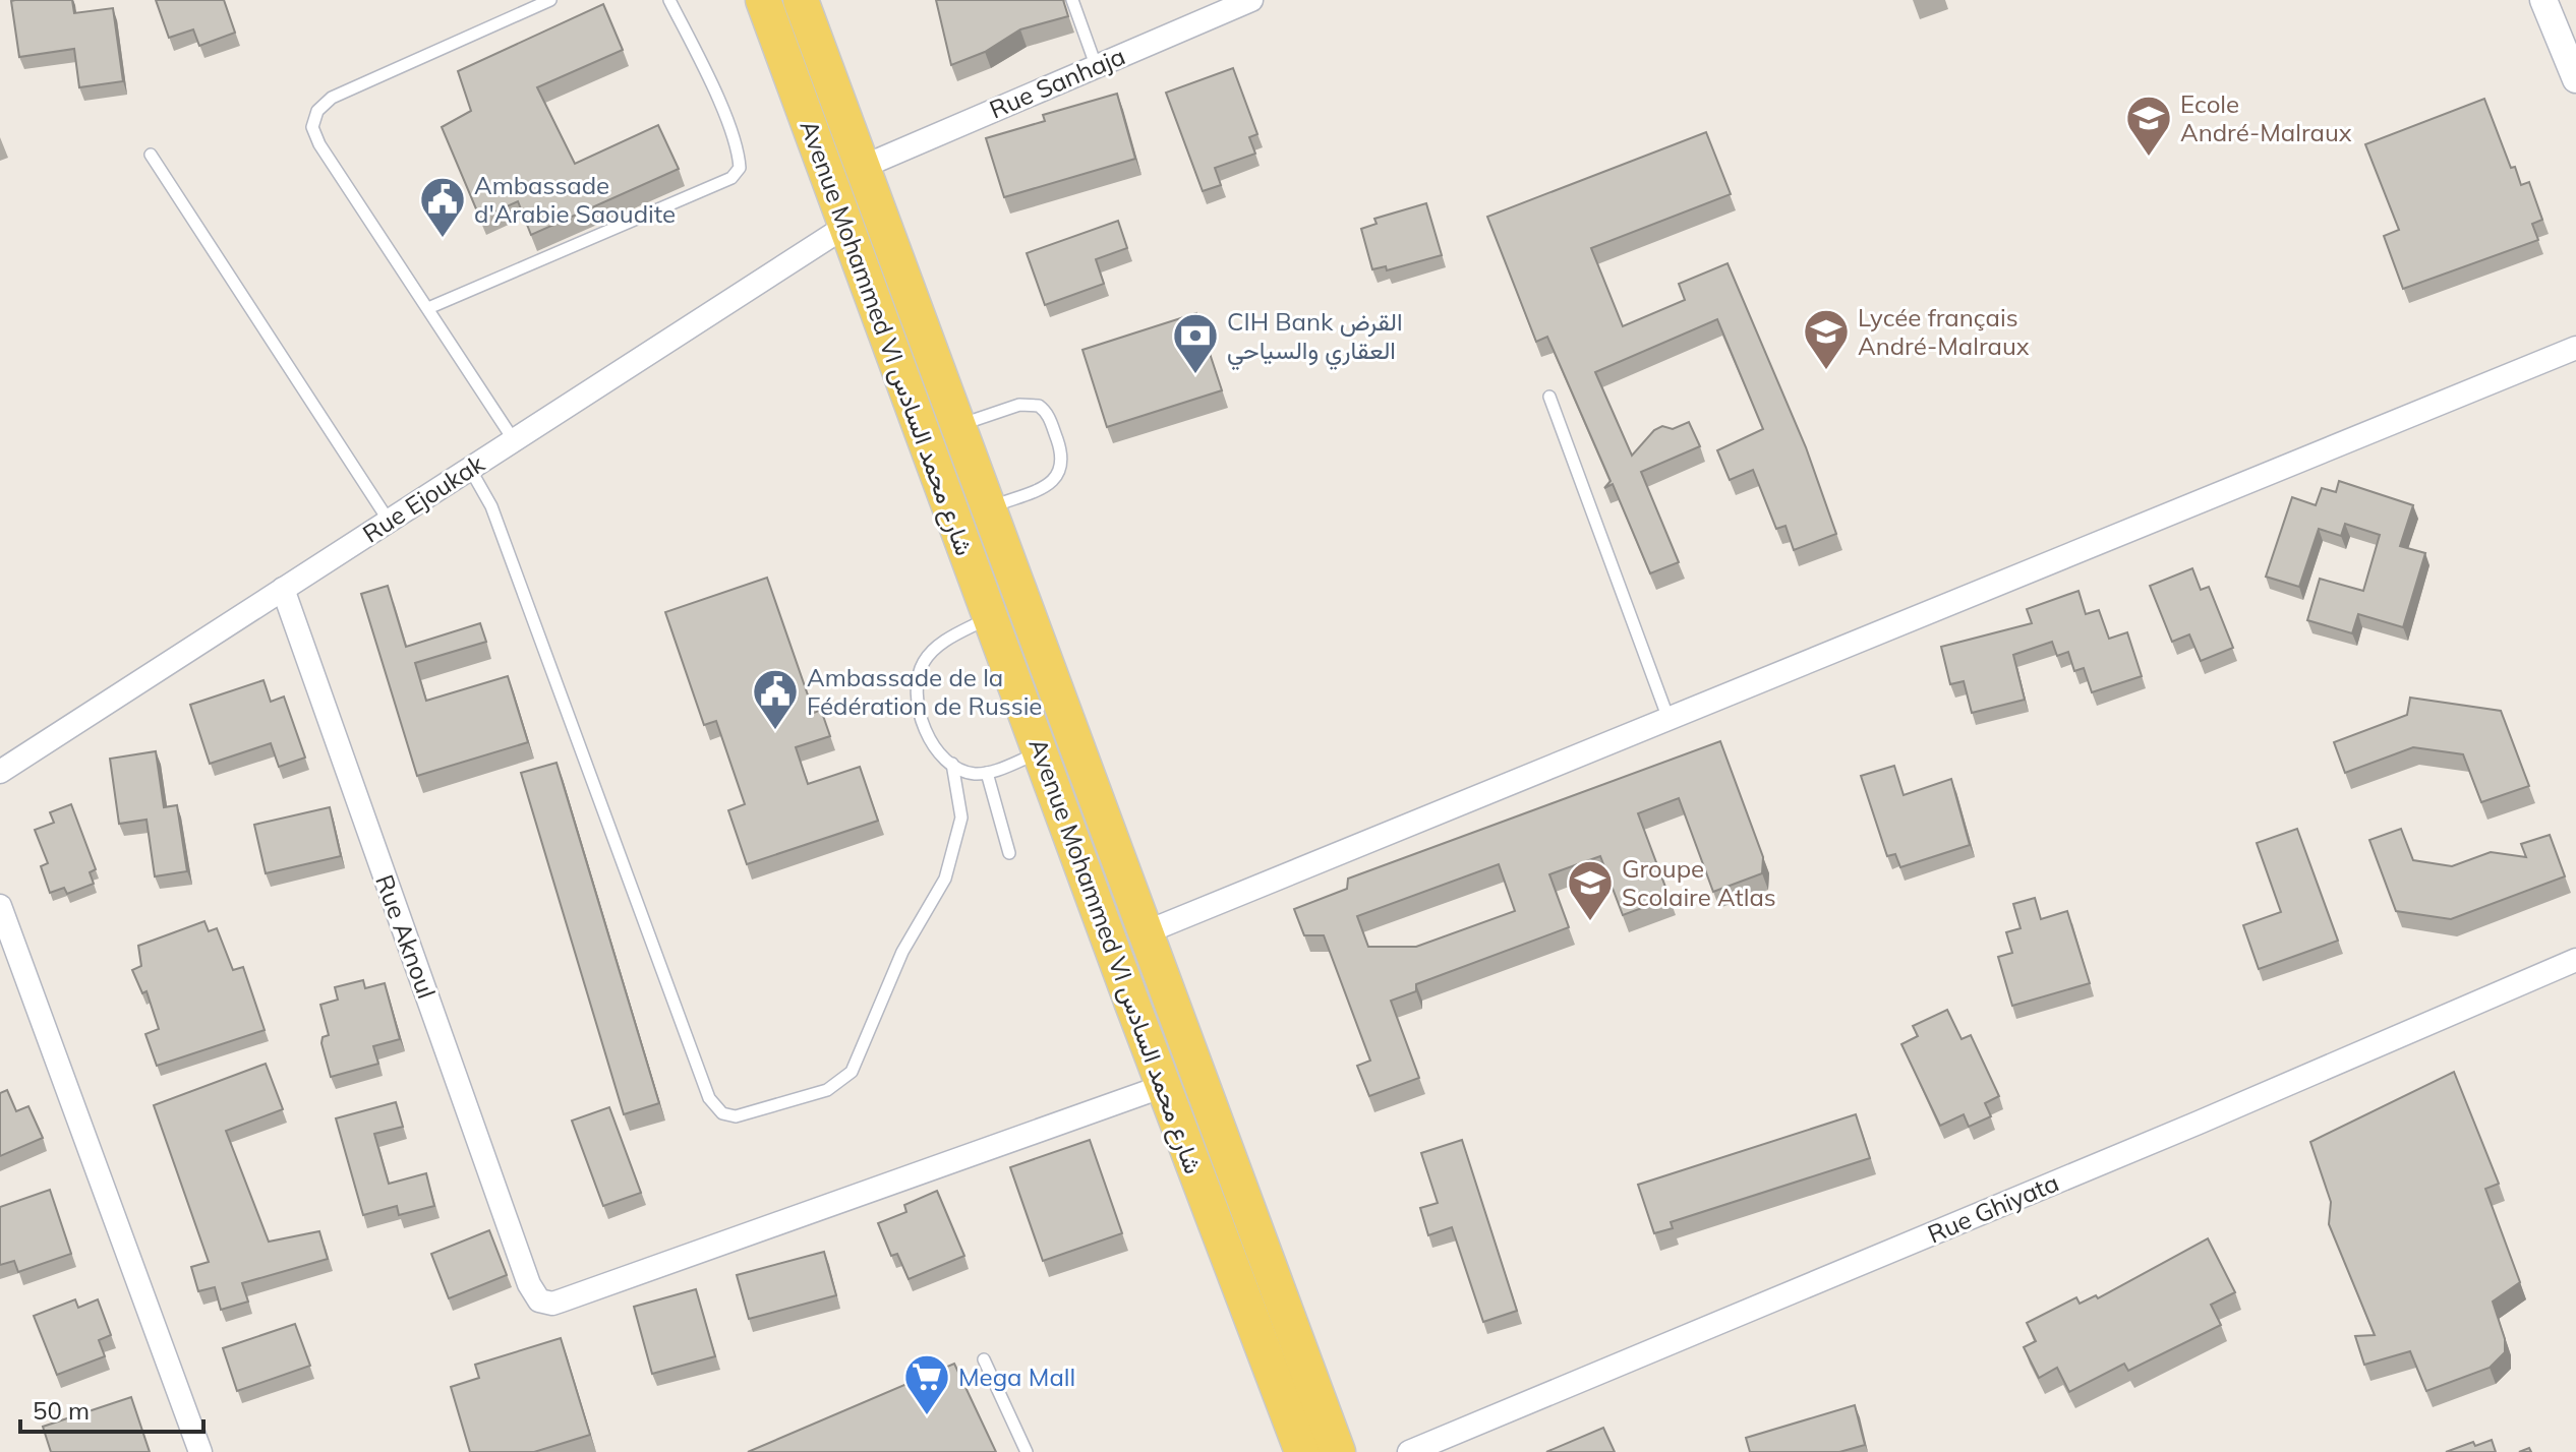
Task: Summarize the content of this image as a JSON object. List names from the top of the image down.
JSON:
{
  "streets": {
    "main road": ["Avenue Mohammed VI شارع محمد السادس"],
    "street": [
      "Rue Sanhaja",
      "Rue Ejoukak",
      "Rue Aknoul",
      "Rue Ghiyata"
    ]
  },
  "crossings": [
    ["Rue Sanhaja", "Avenue Mohammed VI شارع محمد السادس"],
    ["Avenue Mohammed VI شارع محمد السادس", "Rue Ejoukak"],
    ["Avenue Mohammed VI شارع محمد السادس", "Rue Aknoul"],
    ["Rue Ejoukak", "Rue Aknoul"]
  ],
  "places": {
    "school or university": ["Ecole André-Malraux", "Lycée français André-Malraux", "Groupe Scolaire Atlas"],
    "public building": ["Ambassade d'Arabie Saoudite", "Ambassade de la Fédération de Russie"],
    "bank": ["CIH Bank القرض العقاري والسياحي"],
    "supermarket": ["Mega Mall"]
  },
  "scale_bar": "50 m"
}
